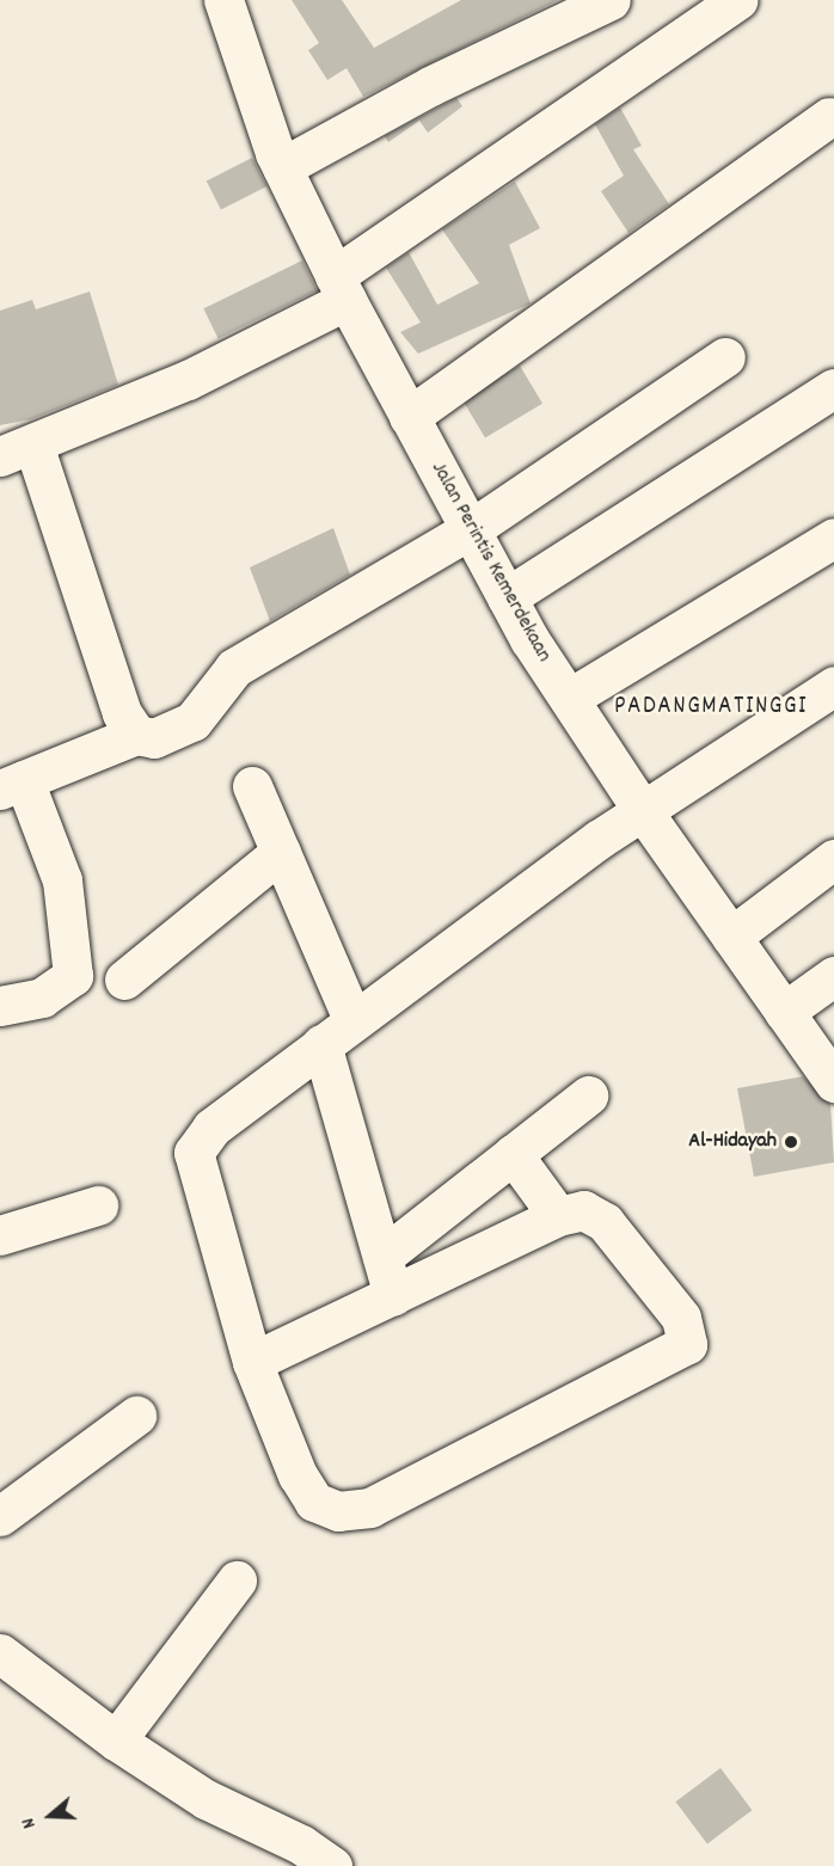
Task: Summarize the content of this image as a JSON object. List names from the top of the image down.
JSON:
{
  "streets": {
    "street": ["Jalan Perintis Kemerdekaan"]
  },
  "districts": ["PADANGMATINGGI"],
  "places": ["Al-Hidayah"],
  "north": "left"
}
